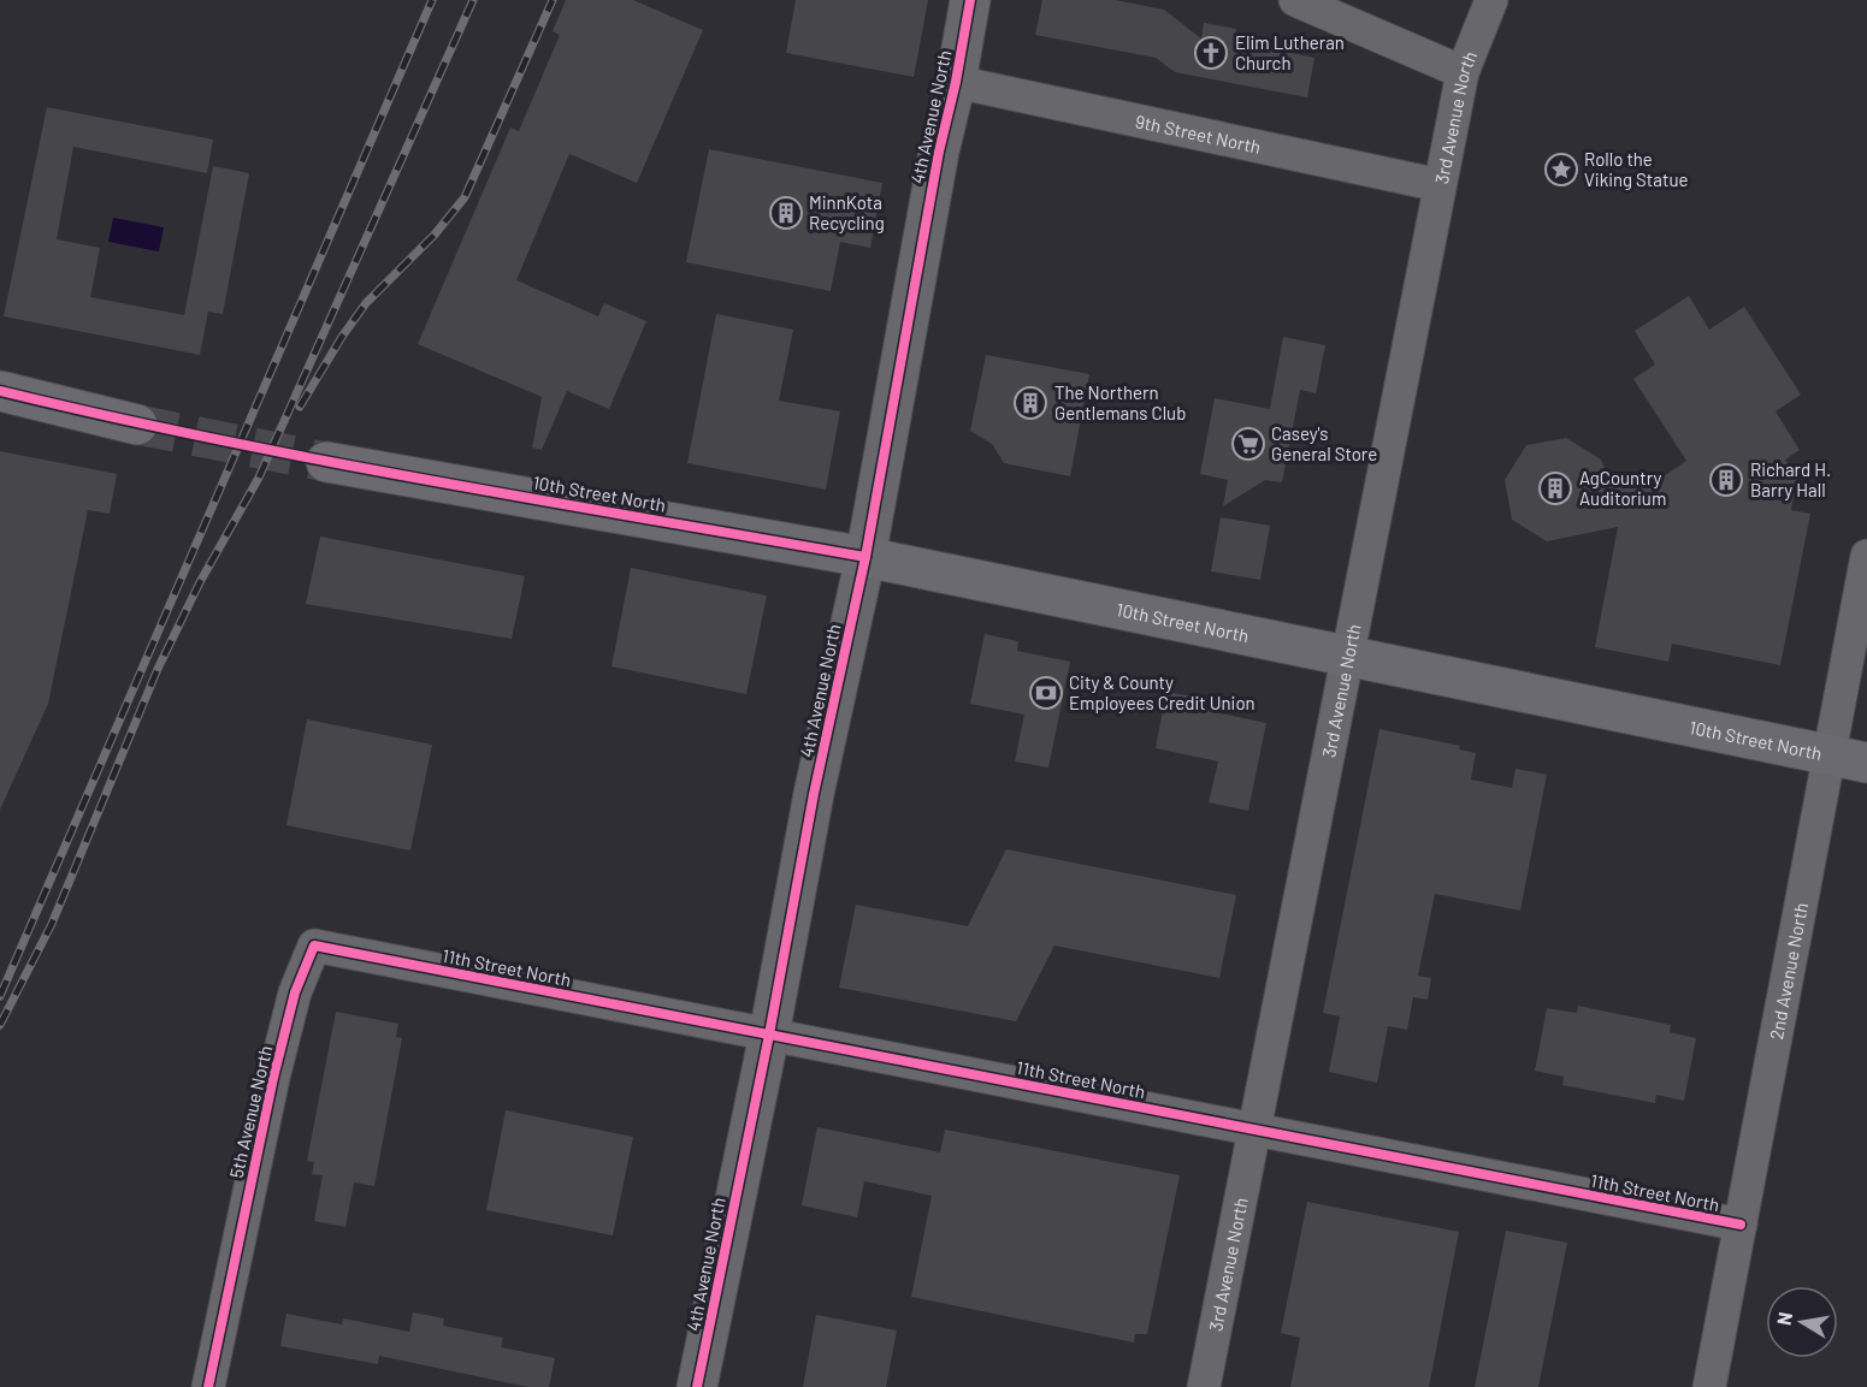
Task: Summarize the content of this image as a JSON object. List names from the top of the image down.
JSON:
{
  "streets": {
    "main road": ["10th Street North"],
    "street": [
      "4th Avenue North",
      "3rd Avenue North",
      "9th Street North",
      "11th Street North",
      "2nd Avenue North",
      "5th Avenue North"
    ]
  },
  "crossings": [
    ["4th Avenue North", "9th Street North"],
    ["4th Avenue North", "10th Street North"],
    ["4th Avenue North", "11th Street North"],
    ["3rd Avenue North", "9th Street North"],
    ["3rd Avenue North", "10th Street North"],
    ["3rd Avenue North", "11th Street North"],
    ["10th Street North", "2nd Avenue North"],
    ["11th Street North", "2nd Avenue North"],
    ["11th Street North", "5th Avenue North"]
  ],
  "places": {
    "church": ["Elim Lutheran Church"],
    "place": ["Rollo the Viking Statue"],
    "building": [
      "MinnKota Recycling",
      "The Northern Gentlemans Club",
      "Richard H. Barry Hall",
      "AgCountry Auditorium"
    ],
    "supermarket": ["Casey's General Store"],
    "bank": ["City & County Employees Credit Union"]
  },
  "north": "left"
}
